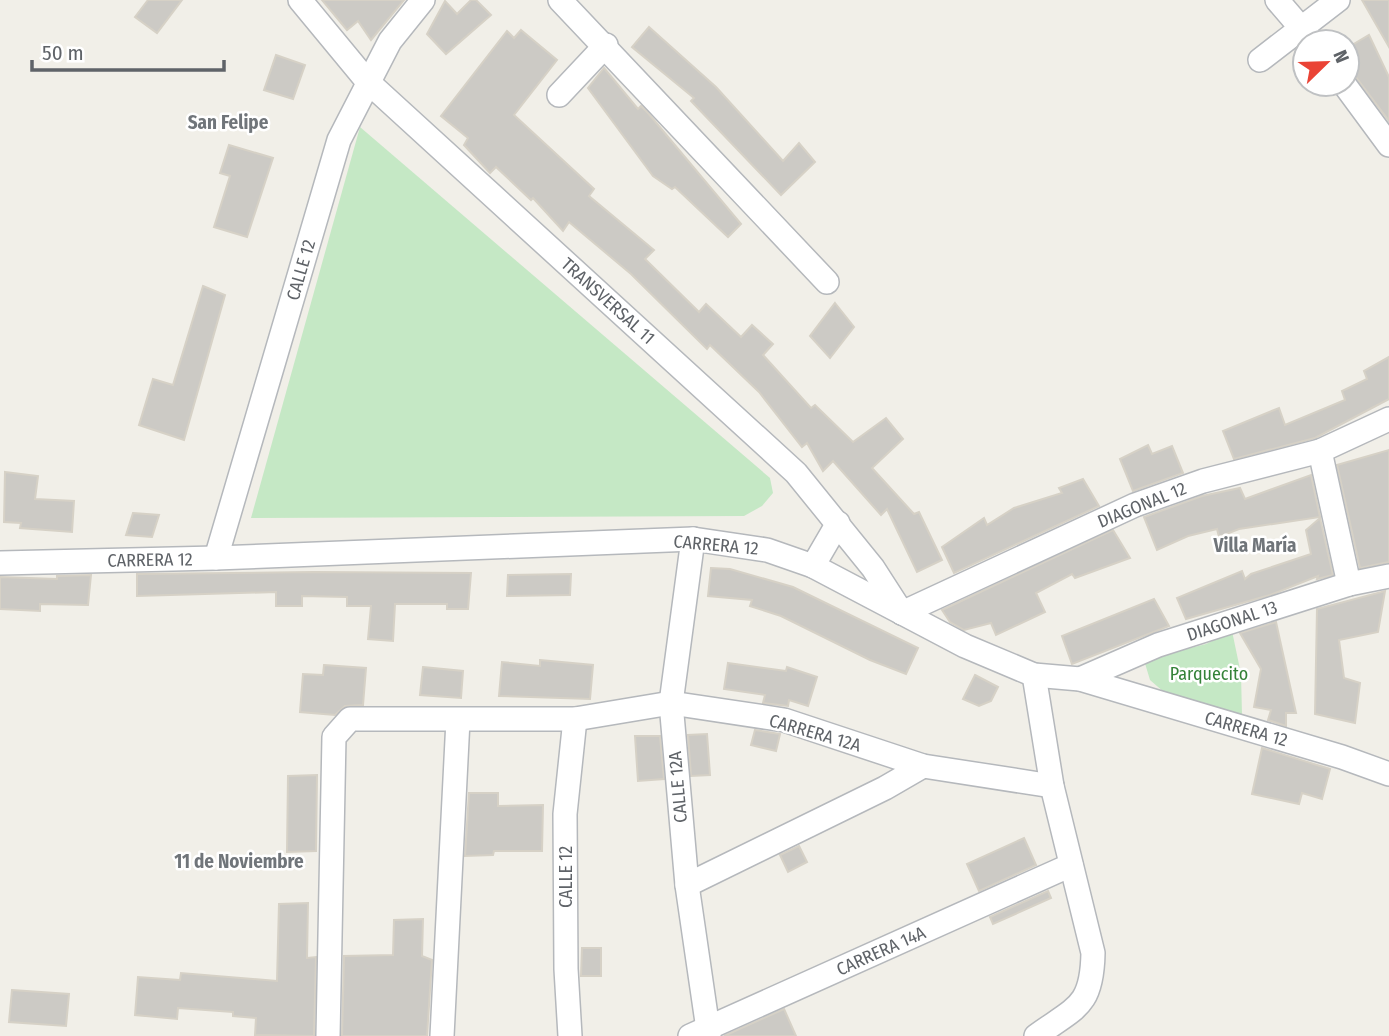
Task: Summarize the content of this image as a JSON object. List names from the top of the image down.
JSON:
{
  "streets": {
    "street": [
      "CALLE 12",
      "TRANSVERSAL 11",
      "DIAGONAL 12",
      "CARRERA 12",
      "DIAGONAL 13",
      "CARRERA 12A",
      "CALLE 12A",
      "CARRERA 14A"
    ]
  },
  "crossings": [
    ["CALLE 12", "TRANSVERSAL 11"],
    ["CALLE 12", "CARRERA 12"],
    ["CALLE 12", "CARRERA 12A"],
    ["TRANSVERSAL 11", "DIAGONAL 12"],
    ["TRANSVERSAL 11", "CARRERA 12"],
    ["DIAGONAL 12", "CARRERA 12"],
    ["CARRERA 12", "DIAGONAL 13"],
    ["CARRERA 12", "CALLE 12A"],
    ["CARRERA 12A", "CALLE 12A"],
    ["CALLE 12A", "CARRERA 14A"]
  ],
  "districts": ["San Felipe", "Villa María", "11 de Noviembre"],
  "parks": ["Parquecito"],
  "scale_bar": "50 m",
  "north": "top right"
}
